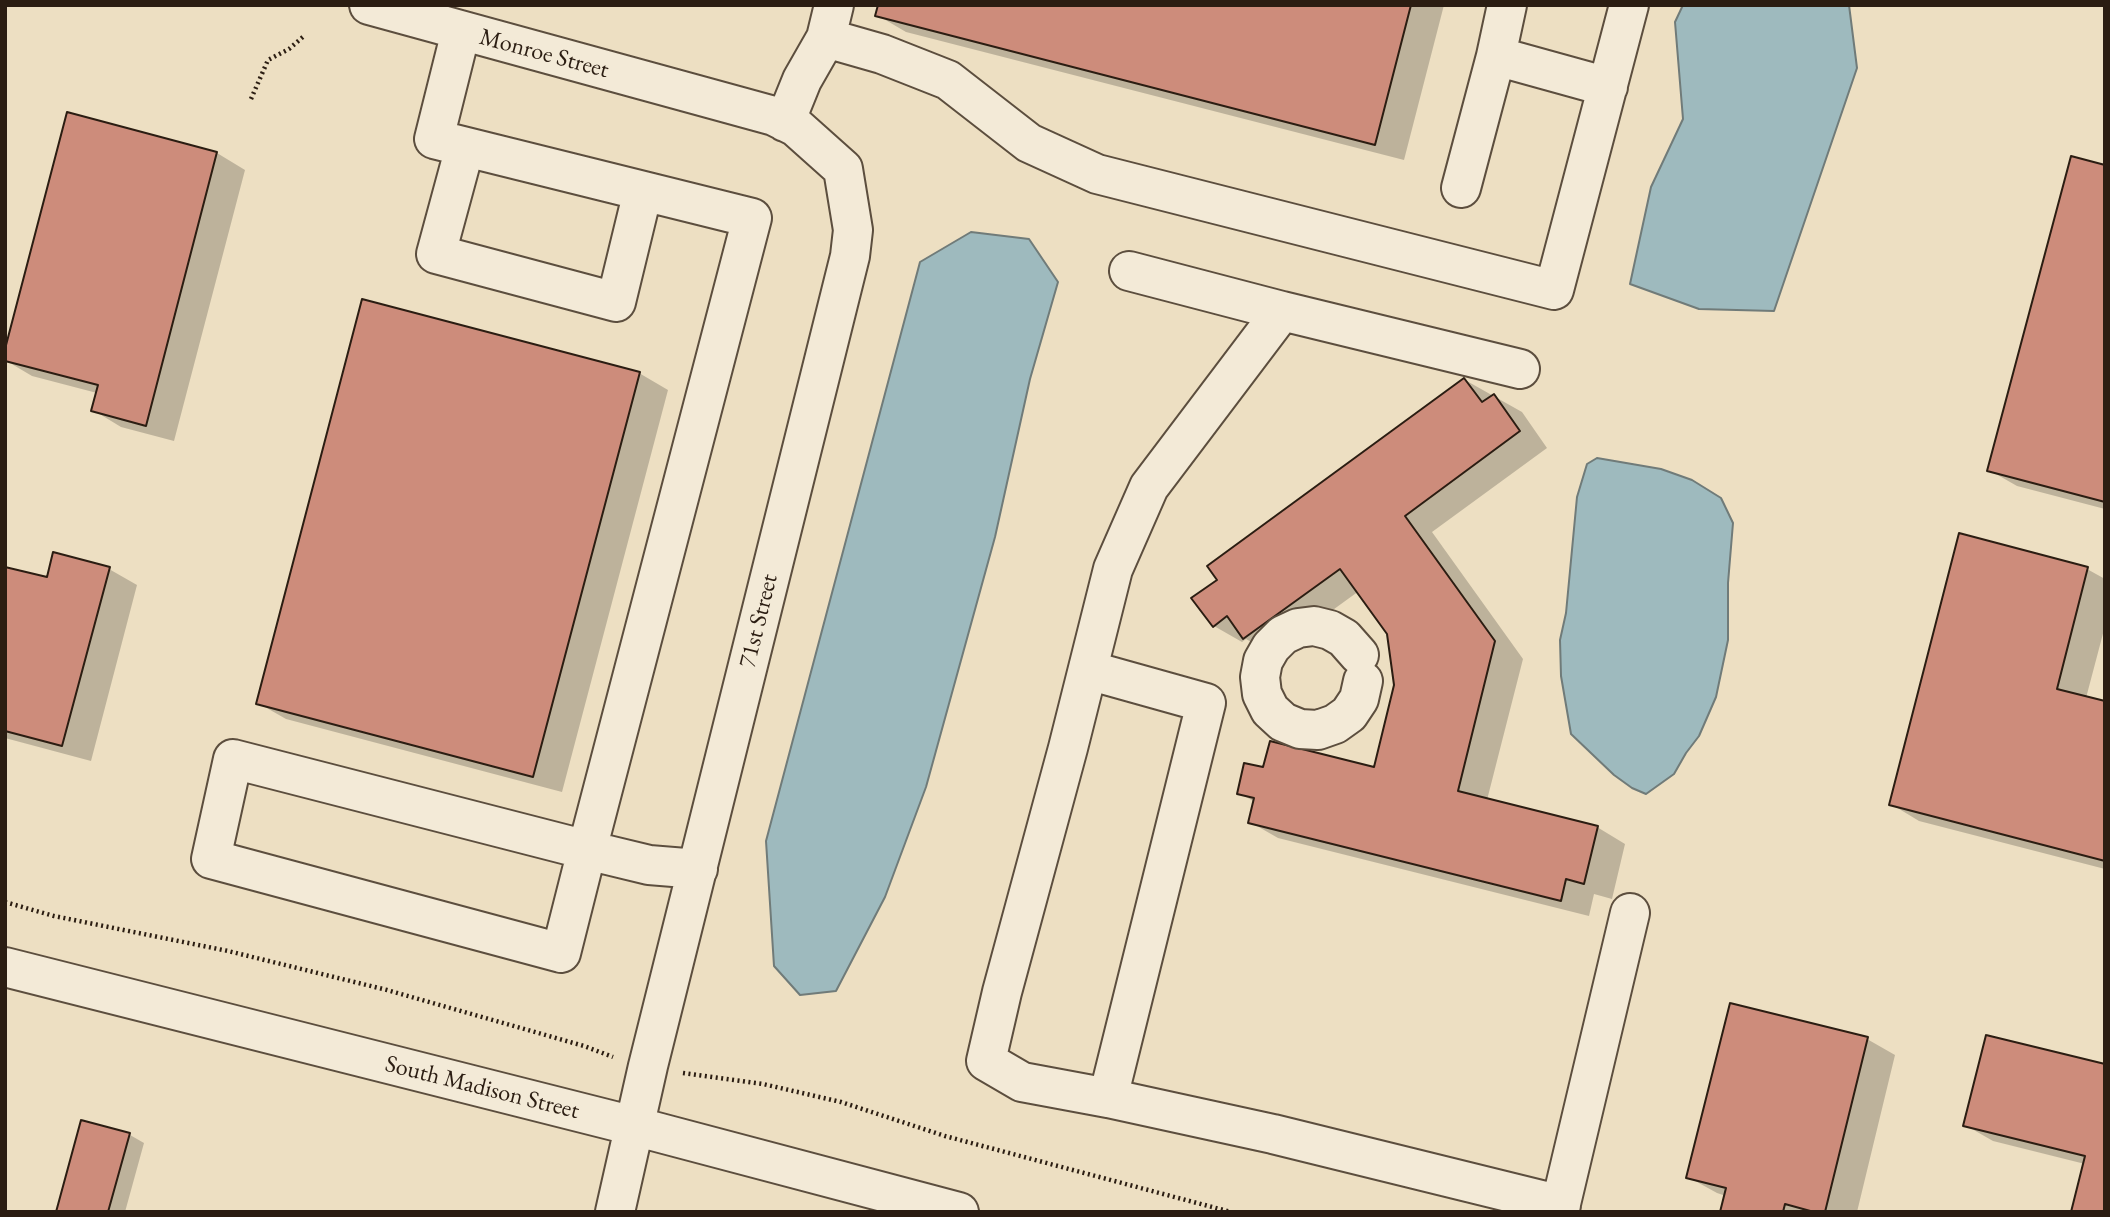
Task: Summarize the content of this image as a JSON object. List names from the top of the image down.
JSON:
{
  "streets": {
    "street": ["Monroe Street", "71st Street", "South Madison Street"]
  },
  "crossings": [
    ["Monroe Street", "71st Street"],
    ["71st Street", "South Madison Street"]
  ]
}
